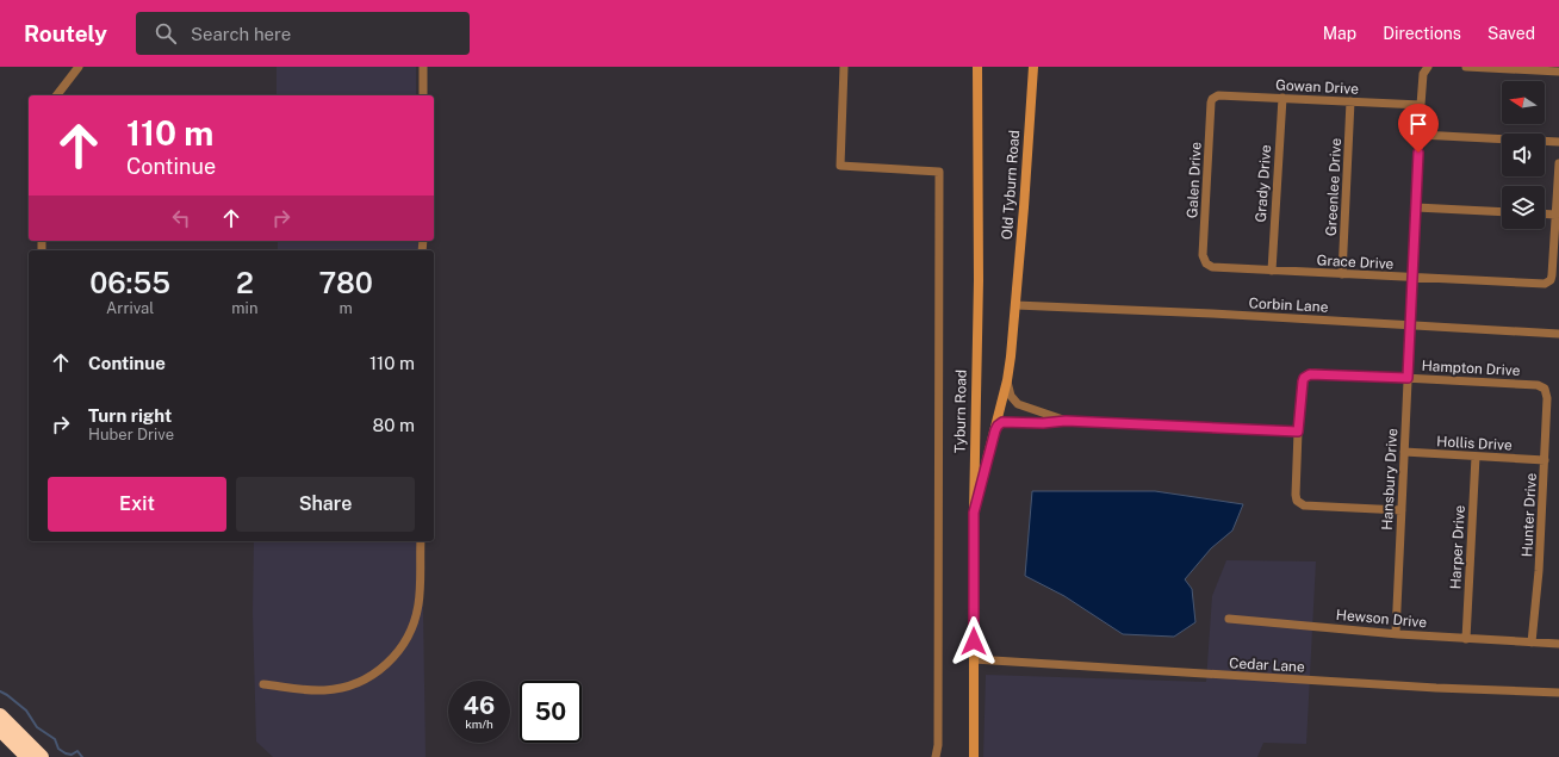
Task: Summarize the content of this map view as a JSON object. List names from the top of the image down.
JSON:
{
  "streets": {
    "main road": ["Old Tyburn Road", "Tyburn Road"],
    "street": [
      "Gowan Drive",
      "Galen Drive",
      "Grady Drive",
      "Greenlee Drive",
      "Grace Drive",
      "Corbin Lane",
      "Hampton Drive",
      "Hollis Drive",
      "Hansbury Drive",
      "Hunter Drive",
      "Harper Drive",
      "Hewson Drive",
      "Cedar Lane"
    ]
  },
  "crossings": [
    ["Gowan Drive", "Galen Drive"],
    ["Gowan Drive", "Grady Drive"],
    ["Gowan Drive", "Greenlee Drive"],
    ["Gowan Drive", "Hansbury Drive"],
    ["Galen Drive", "Grace Drive"],
    ["Grady Drive", "Grace Drive"],
    ["Old Tyburn Road", "Corbin Lane"],
    ["Old Tyburn Road", "Tyburn Road"],
    ["Greenlee Drive", "Grace Drive"],
    ["Grace Drive", "Hansbury Drive"],
    ["Corbin Lane", "Hansbury Drive"],
    ["Hampton Drive", "Hansbury Drive"],
    ["Hampton Drive", "Hunter Drive"],
    ["Tyburn Road", "Cedar Lane"],
    ["Hollis Drive", "Hansbury Drive"],
    ["Hollis Drive", "Hunter Drive"],
    ["Hollis Drive", "Harper Drive"],
    ["Hansbury Drive", "Hewson Drive"],
    ["Hunter Drive", "Hewson Drive"],
    ["Harper Drive", "Hewson Drive"]
  ],
  "north": "left",
  "page": {
    "header": "Routely",
    "search": "Search here",
    "nav": ["Map", "Directions", "Saved"],
    "turn": ["110 m", "Continue"],
    "eta": [
      "06:55",
      "Arrival",
      "2",
      "min",
      "780",
      "m"
    ],
    "list": [
      {
        "name": "Continue",
        "value": "110 m"
      },
      {
        "name": "Turn right",
        "note": "Huber Drive",
        "value": "80 m"
      }
    ],
    "buttons": ["Exit", "Share"],
    "speed": "46 km/h",
    "limit": "50"
  }
}
